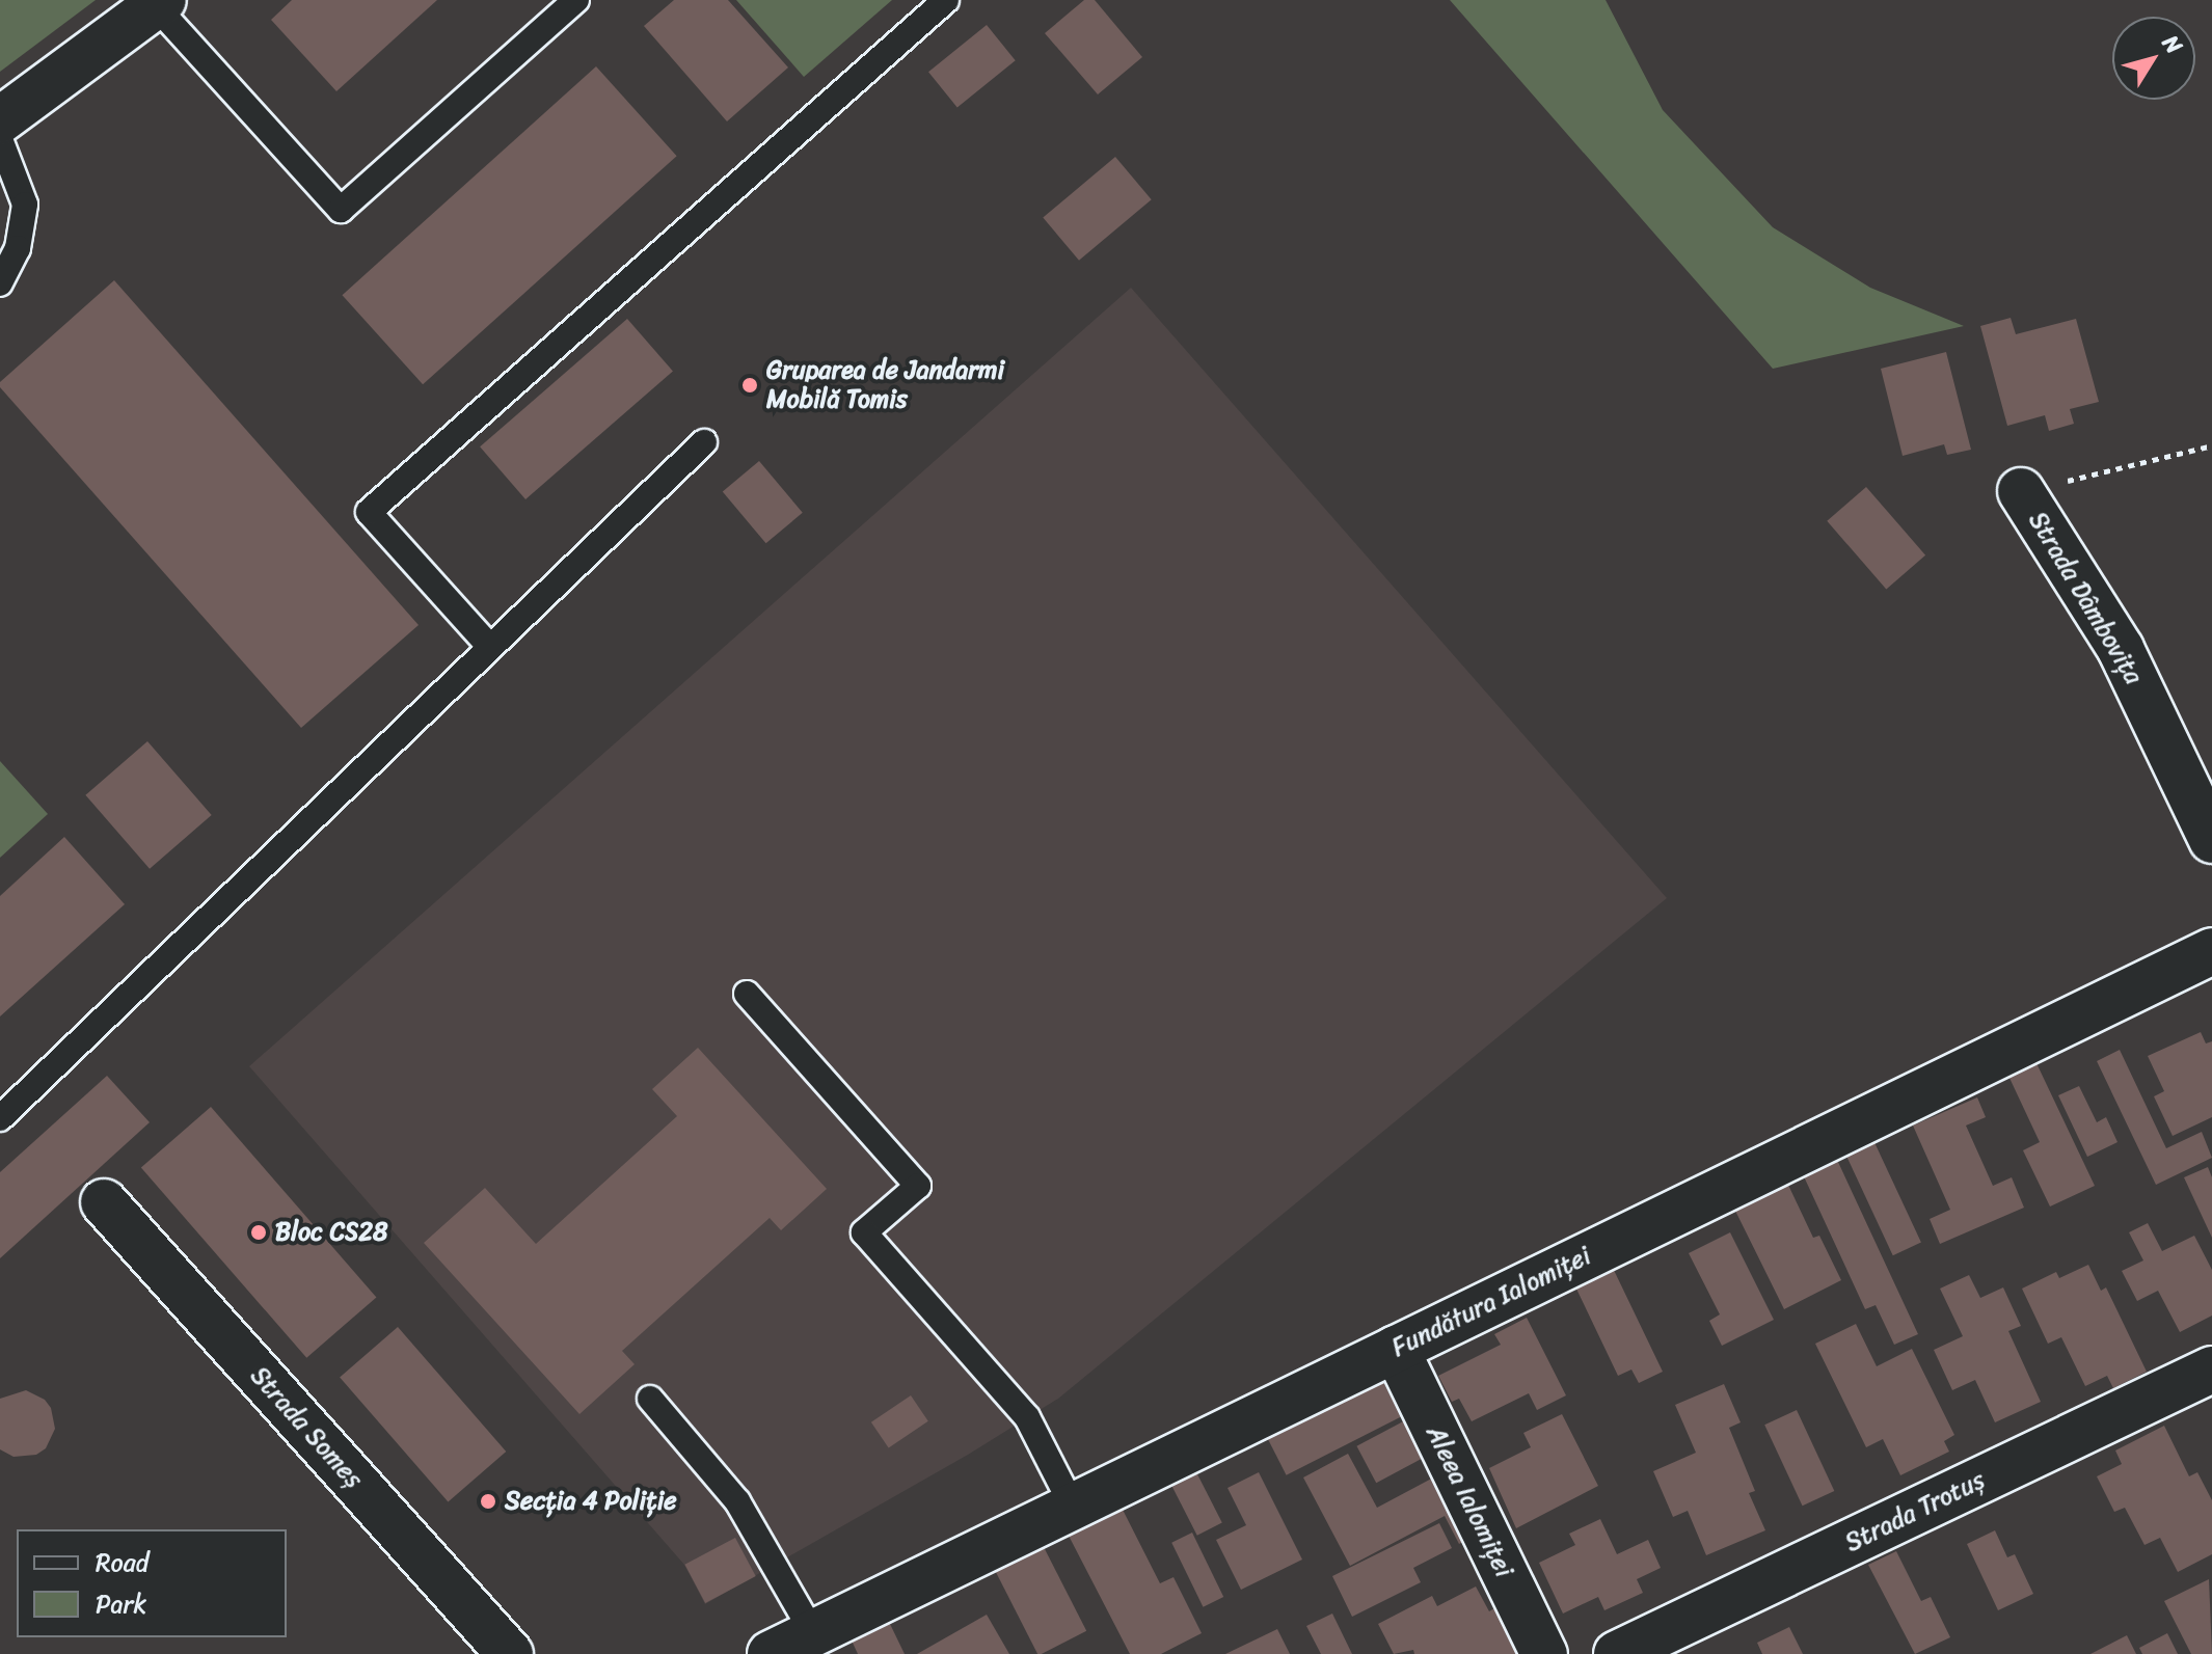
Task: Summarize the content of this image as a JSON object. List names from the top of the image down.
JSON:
{
  "streets": {
    "street": [
      "Strada Dâmbovița",
      "Fundătura Ialomiței",
      "Strada Someș",
      "Aleea Ialomiței",
      "Strada Trotuș"
    ]
  },
  "crossings": [
    ["Fundătura Ialomiței", "Aleea Ialomiței"]
  ],
  "places": ["Gruparea de Jandarmi Mobilă Tomis", "Bloc CS28", "Secția 4 Poliție"],
  "legend": ["Road", "Park"],
  "north": "top right"
}
